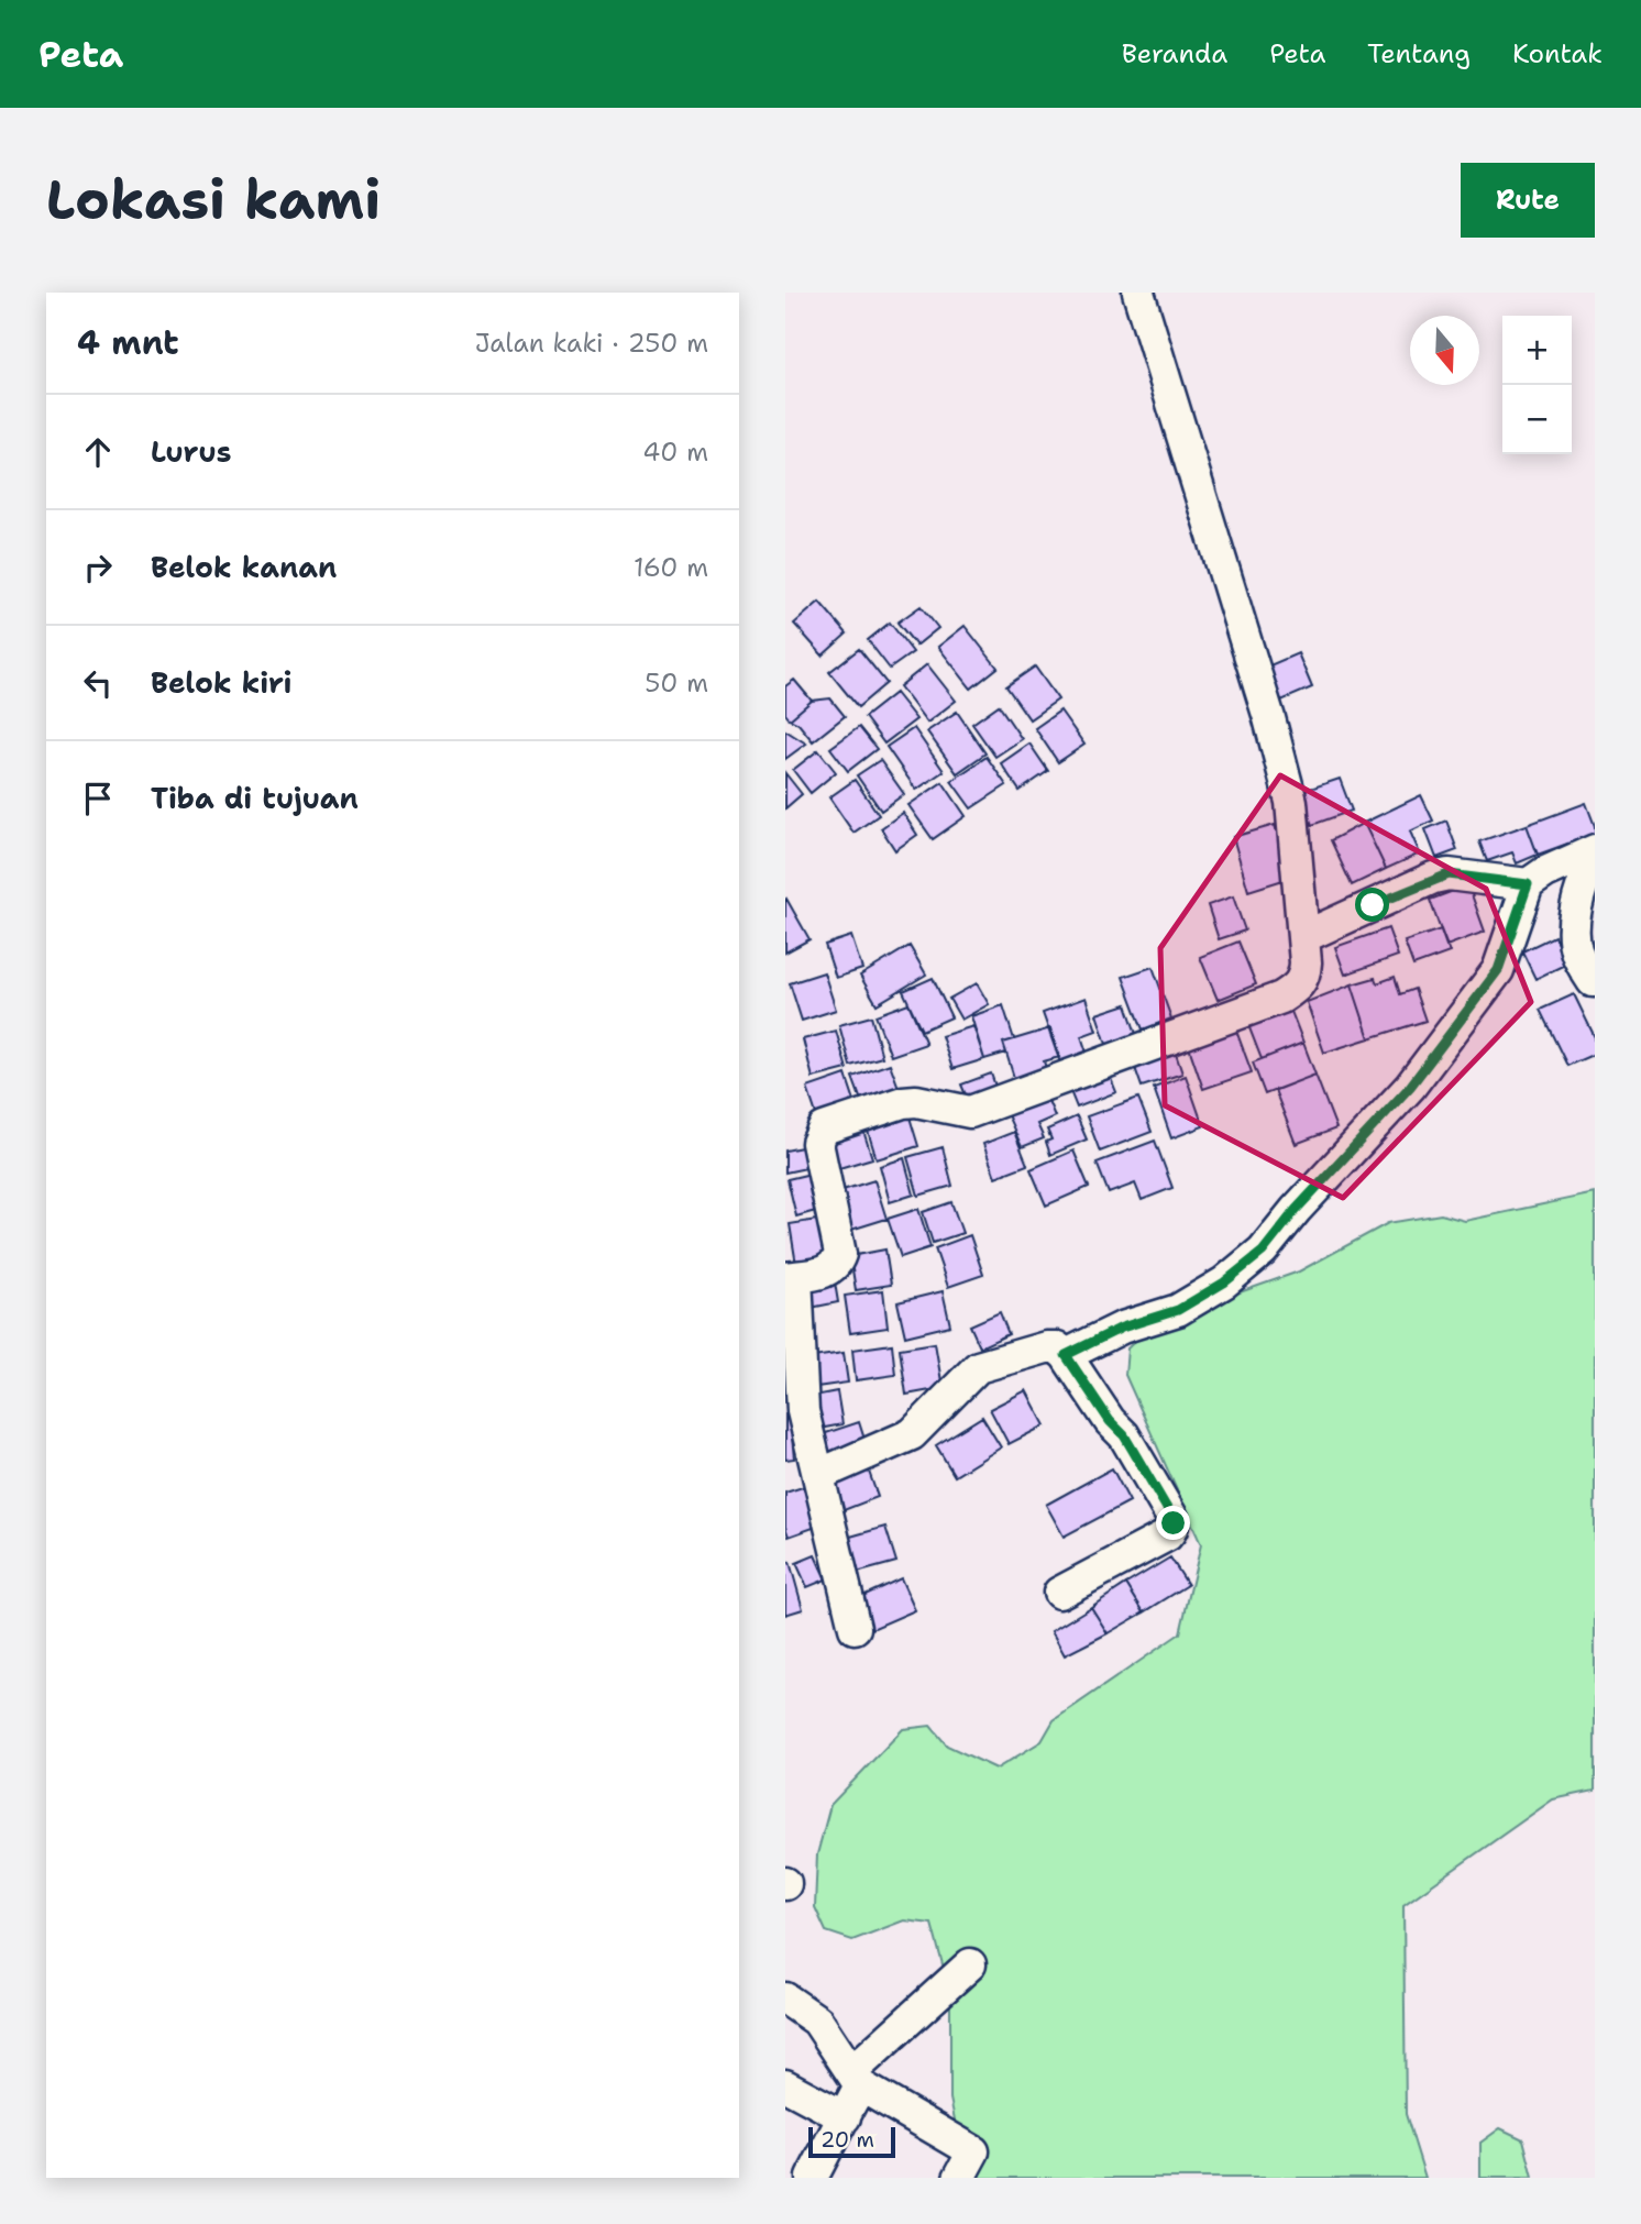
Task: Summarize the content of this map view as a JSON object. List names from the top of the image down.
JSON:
{
  "scale_bar": "20 m",
  "north": "bottom",
  "page": {
    "header": "Peta",
    "nav": [
      "Beranda",
      "Peta",
      "Tentang",
      "Kontak"
    ],
    "buttons": "Rute",
    "title": "Lokasi kami",
    "heading": ["4 mnt", "Jalan kaki · 250 m"],
    "map_buttons": ["+", "−"],
    "list": [
      ["Lurus", "40 m"],
      ["Belok kanan", "160 m"],
      ["Belok kiri", "50 m"],
      "Tiba di tujuan"
    ],
    "scale": "20 m"
  }
}
